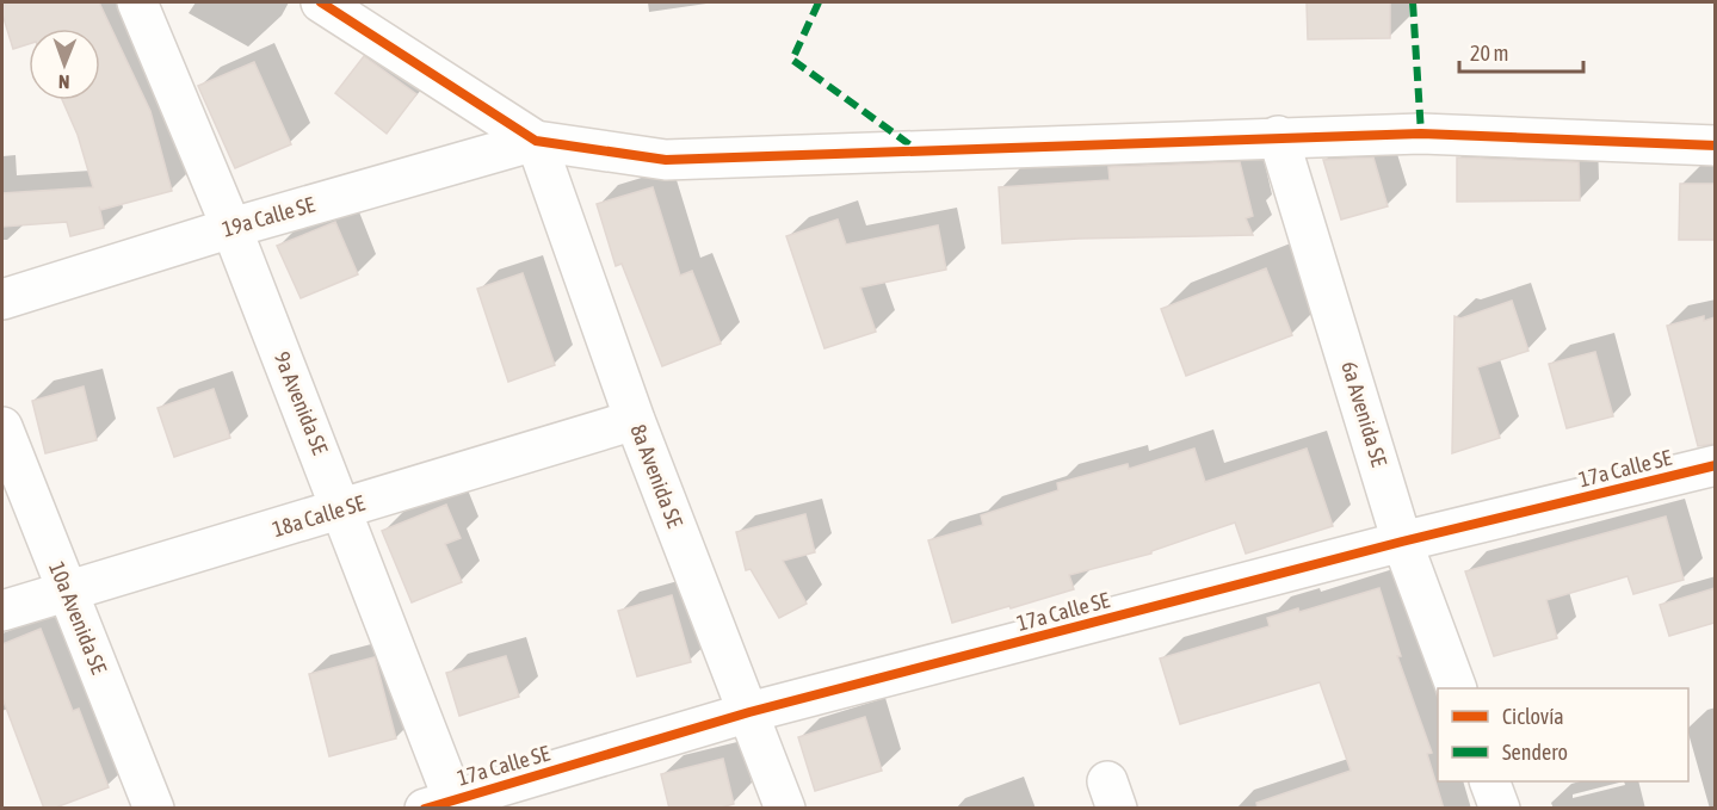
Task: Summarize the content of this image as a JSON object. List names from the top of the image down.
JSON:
{
  "streets": {
    "street": [
      "19a Calle SE",
      "9a Avenida SE",
      "6a Avenida SE",
      "17a Calle SE",
      "8a Avenida SE",
      "18a Calle SE",
      "10a Avenida SE"
    ]
  },
  "crossings": [
    ["19a Calle SE", "9a Avenida SE"],
    ["19a Calle SE", "8a Avenida SE"],
    ["9a Avenida SE", "17a Calle SE"],
    ["9a Avenida SE", "18a Calle SE"],
    ["6a Avenida SE", "17a Calle SE"],
    ["17a Calle SE", "8a Avenida SE"],
    ["8a Avenida SE", "18a Calle SE"],
    ["18a Calle SE", "10a Avenida SE"]
  ],
  "legend": ["Ciclovía", "Sendero"],
  "scale_bar": "20 m",
  "north": "bottom"
}
